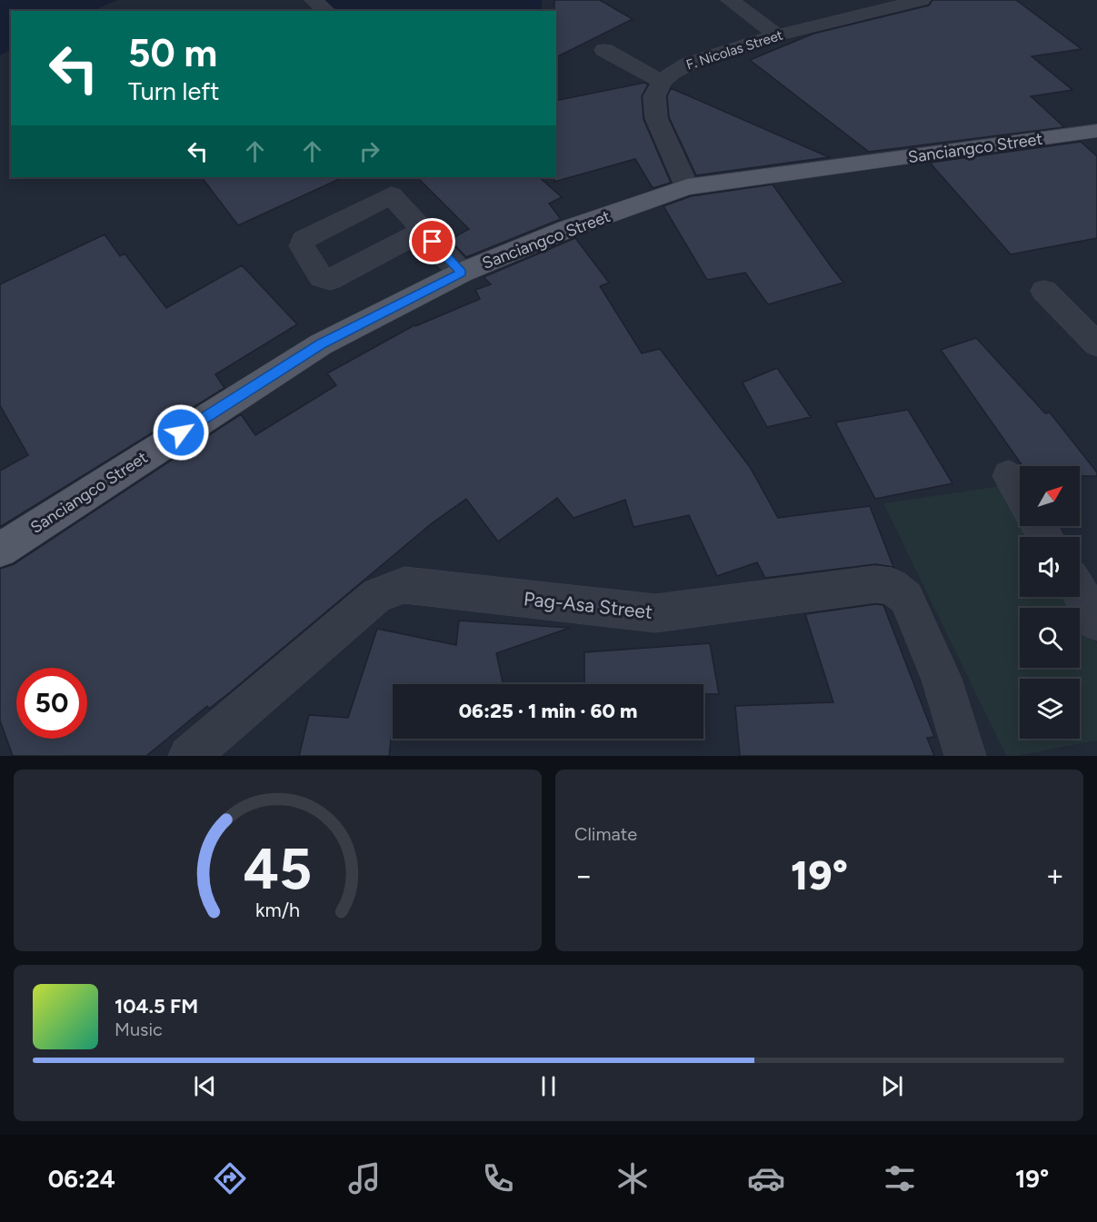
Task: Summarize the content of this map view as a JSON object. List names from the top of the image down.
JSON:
{
  "streets": {
    "main road": ["Sanciangco Street"],
    "street": ["F. Nicolas Street", "Pag-Asa Street"]
  },
  "north": "top right",
  "page": {
    "turn": ["50 m", "Turn left"],
    "limit": "50",
    "trip": "06:25 · 1 min · 60 m",
    "tile": "Climate",
    "heat": ["−", "19°", "+"],
    "song": ["104.5 FM", "Music"],
    "tabs": ["06:24", "19°"],
    "gauge": ["45", "km/h"]
  }
}
